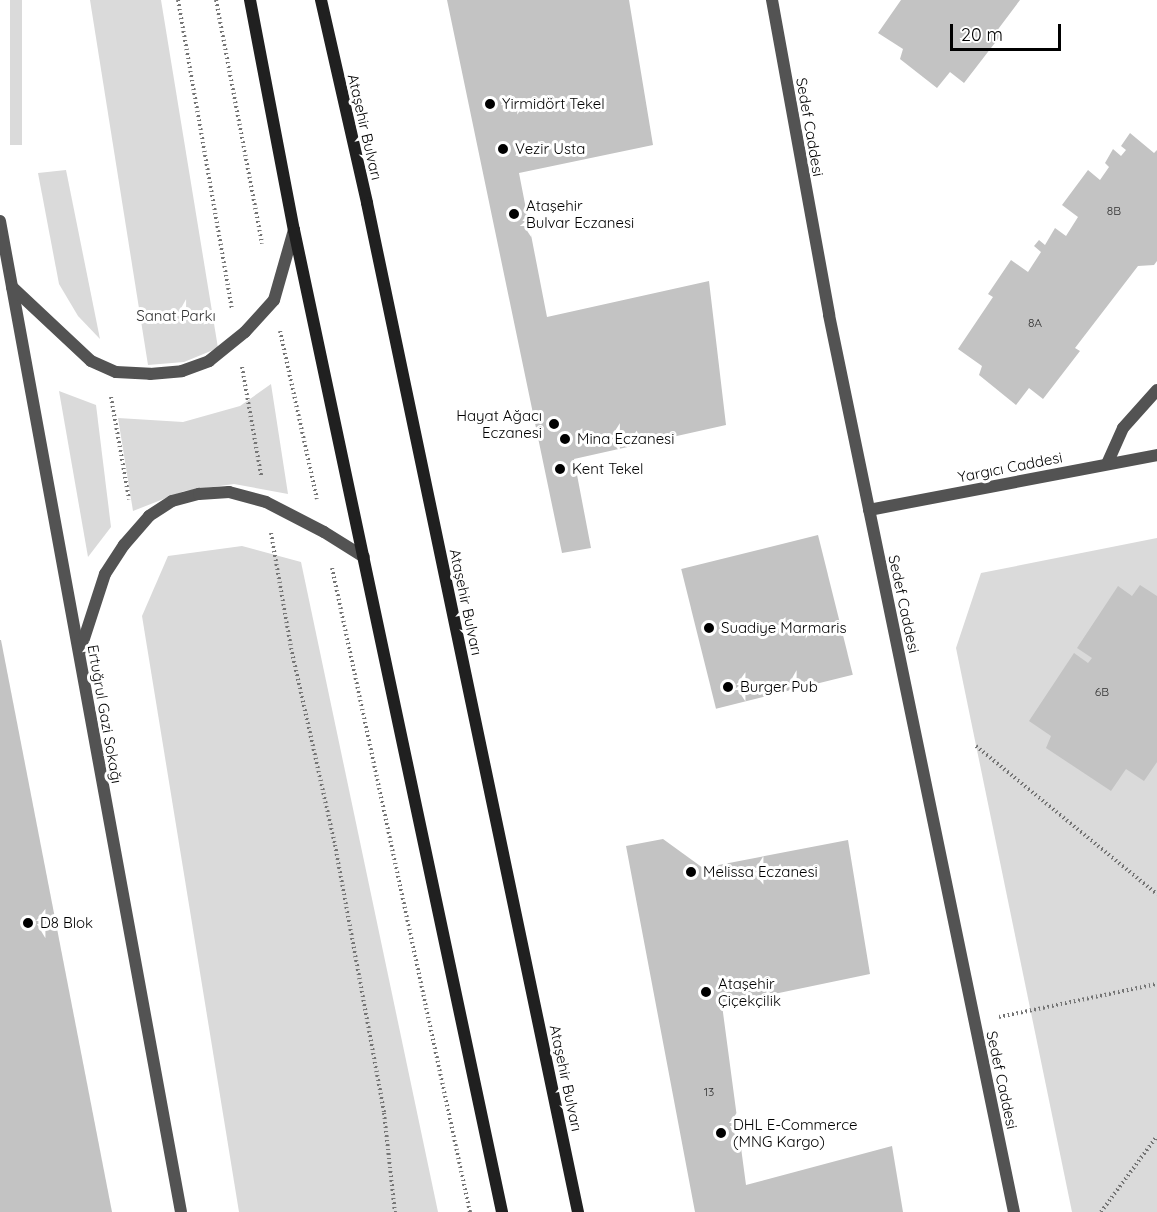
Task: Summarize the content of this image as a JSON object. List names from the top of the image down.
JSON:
{
  "streets": {
    "main road": ["Ataşehir Bulvarı"],
    "street": ["Sedef Caddesi", "Yargıcı Caddesi", "Ertuğrul Gazi Sokağı"]
  },
  "crossings": [
    ["Sedef Caddesi", "Yargıcı Caddesi"]
  ],
  "parks": ["Sanat Parkı"],
  "places": [
    "Yirmidört Tekel",
    "Vezir Usta",
    "Ataşehir Bulvar Eczanesi",
    "Hayat Ağacı Eczanesi",
    "Mina Eczanesi",
    "Kent Tekel",
    "Suadiye Marmaris",
    "Burger Pub",
    "Melissa Eczanesi",
    "D8 Blok",
    "Ataşehir Çiçekçilik",
    "DHL E-Commerce (MNG Kargo)"
  ],
  "house_numbers": [
    "8B",
    "8A",
    "6B",
    "13"
  ],
  "scale_bar": "20 m"
}
